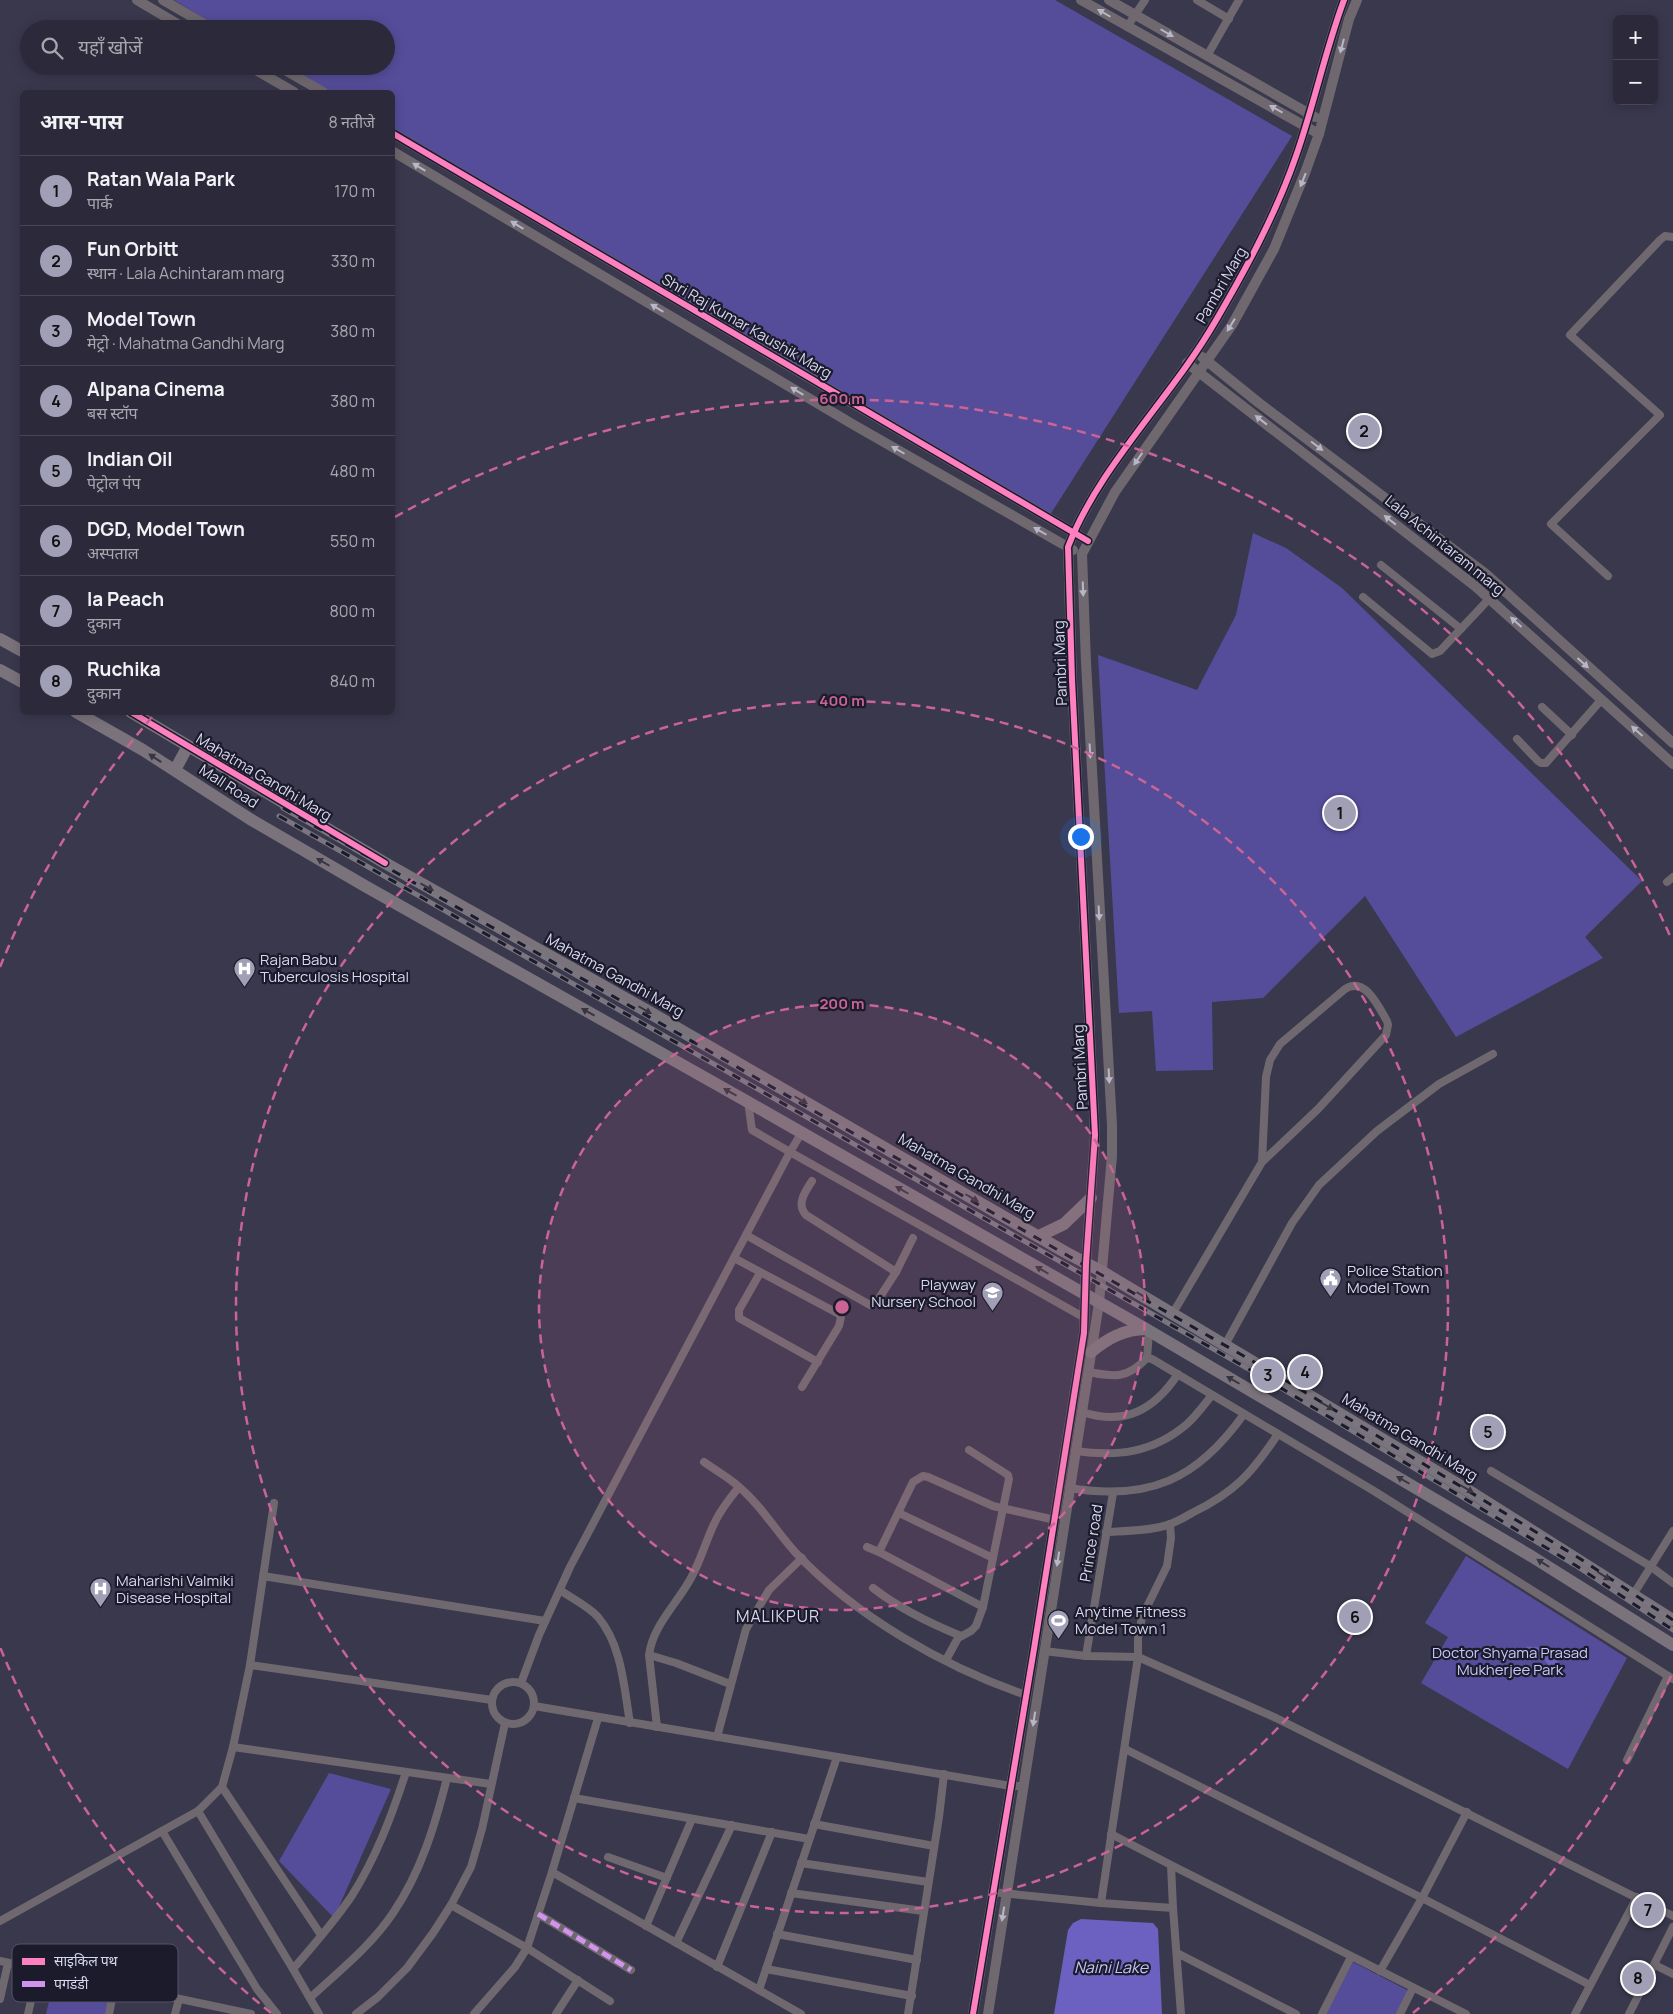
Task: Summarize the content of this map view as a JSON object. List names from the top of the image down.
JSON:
{
  "streets": {
    "main road": ["Mahatma Gandhi Marg", "Mall Road"],
    "street": [
      "Pambri Marg",
      "Shri Raj Kumar Kaushik Marg",
      "Lala Achintaram marg",
      "Prince road"
    ]
  },
  "crossings": [
    ["Pambri Marg", "Shri Raj Kumar Kaushik Marg"],
    ["Pambri Marg", "Lala Achintaram marg"],
    ["Pambri Marg", "Mahatma Gandhi Marg"]
  ],
  "one_way": ["Mall Road"],
  "districts": ["MALIKPUR"],
  "water": ["Naini Lake"],
  "parks": ["Doctor Shyama Prasad Mukherjee Park"],
  "places": {
    "hospital": ["Rajan Babu Tuberculosis Hospital", "Maharishi Valmiki Disease Hospital"],
    "public building": ["Police Station Model Town"],
    "school or university": ["Playway Nursery School"],
    "sports": ["Anytime Fitness Model Town 1"]
  },
  "legend": ["साइकिल पथ", "पगडंडी"],
  "page": {
    "map_buttons": ["+", "−"],
    "search": "यहाँ खोजें",
    "heading": ["आस-पास", "8 नतीजे"],
    "list": [
      {
        "mark": "1",
        "name": "Ratan Wala Park",
        "note": "पार्क",
        "value": "170 m"
      },
      {
        "mark": "2",
        "name": "Fun Orbitt",
        "note": "स्थान · Lala Achintaram marg",
        "value": "330 m"
      },
      {
        "mark": "3",
        "name": "Model Town",
        "note": "मेट्रो · Mahatma Gandhi Marg",
        "value": "380 m"
      },
      {
        "mark": "4",
        "name": "Alpana Cinema",
        "note": "बस स्टॉप",
        "value": "380 m"
      },
      {
        "mark": "5",
        "name": "Indian Oil",
        "note": "पेट्रोल पंप",
        "value": "480 m"
      },
      {
        "mark": "6",
        "name": "DGD, Model Town",
        "note": "अस्पताल",
        "value": "550 m"
      },
      {
        "mark": "7",
        "name": "la Peach",
        "note": "दुकान",
        "value": "800 m"
      },
      {
        "mark": "8",
        "name": "Ruchika",
        "note": "दुकान",
        "value": "840 m"
      }
    ],
    "pins": [
      "2",
      "1",
      "4",
      "3",
      "5",
      "6",
      "7",
      "8"
    ]
  },
  "rings": ["600 m", "400 m", "200 m"]
}
